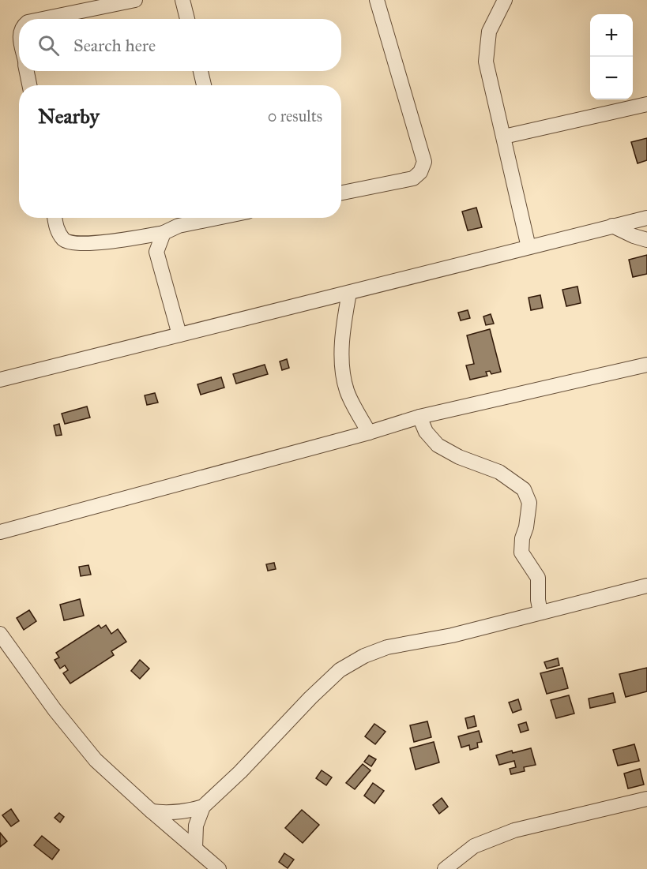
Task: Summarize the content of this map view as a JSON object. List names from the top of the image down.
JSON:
{
  "page": {
    "map_buttons": ["+", "−"],
    "search": "Search here",
    "heading": ["Nearby", "0 results"]
  }
}
